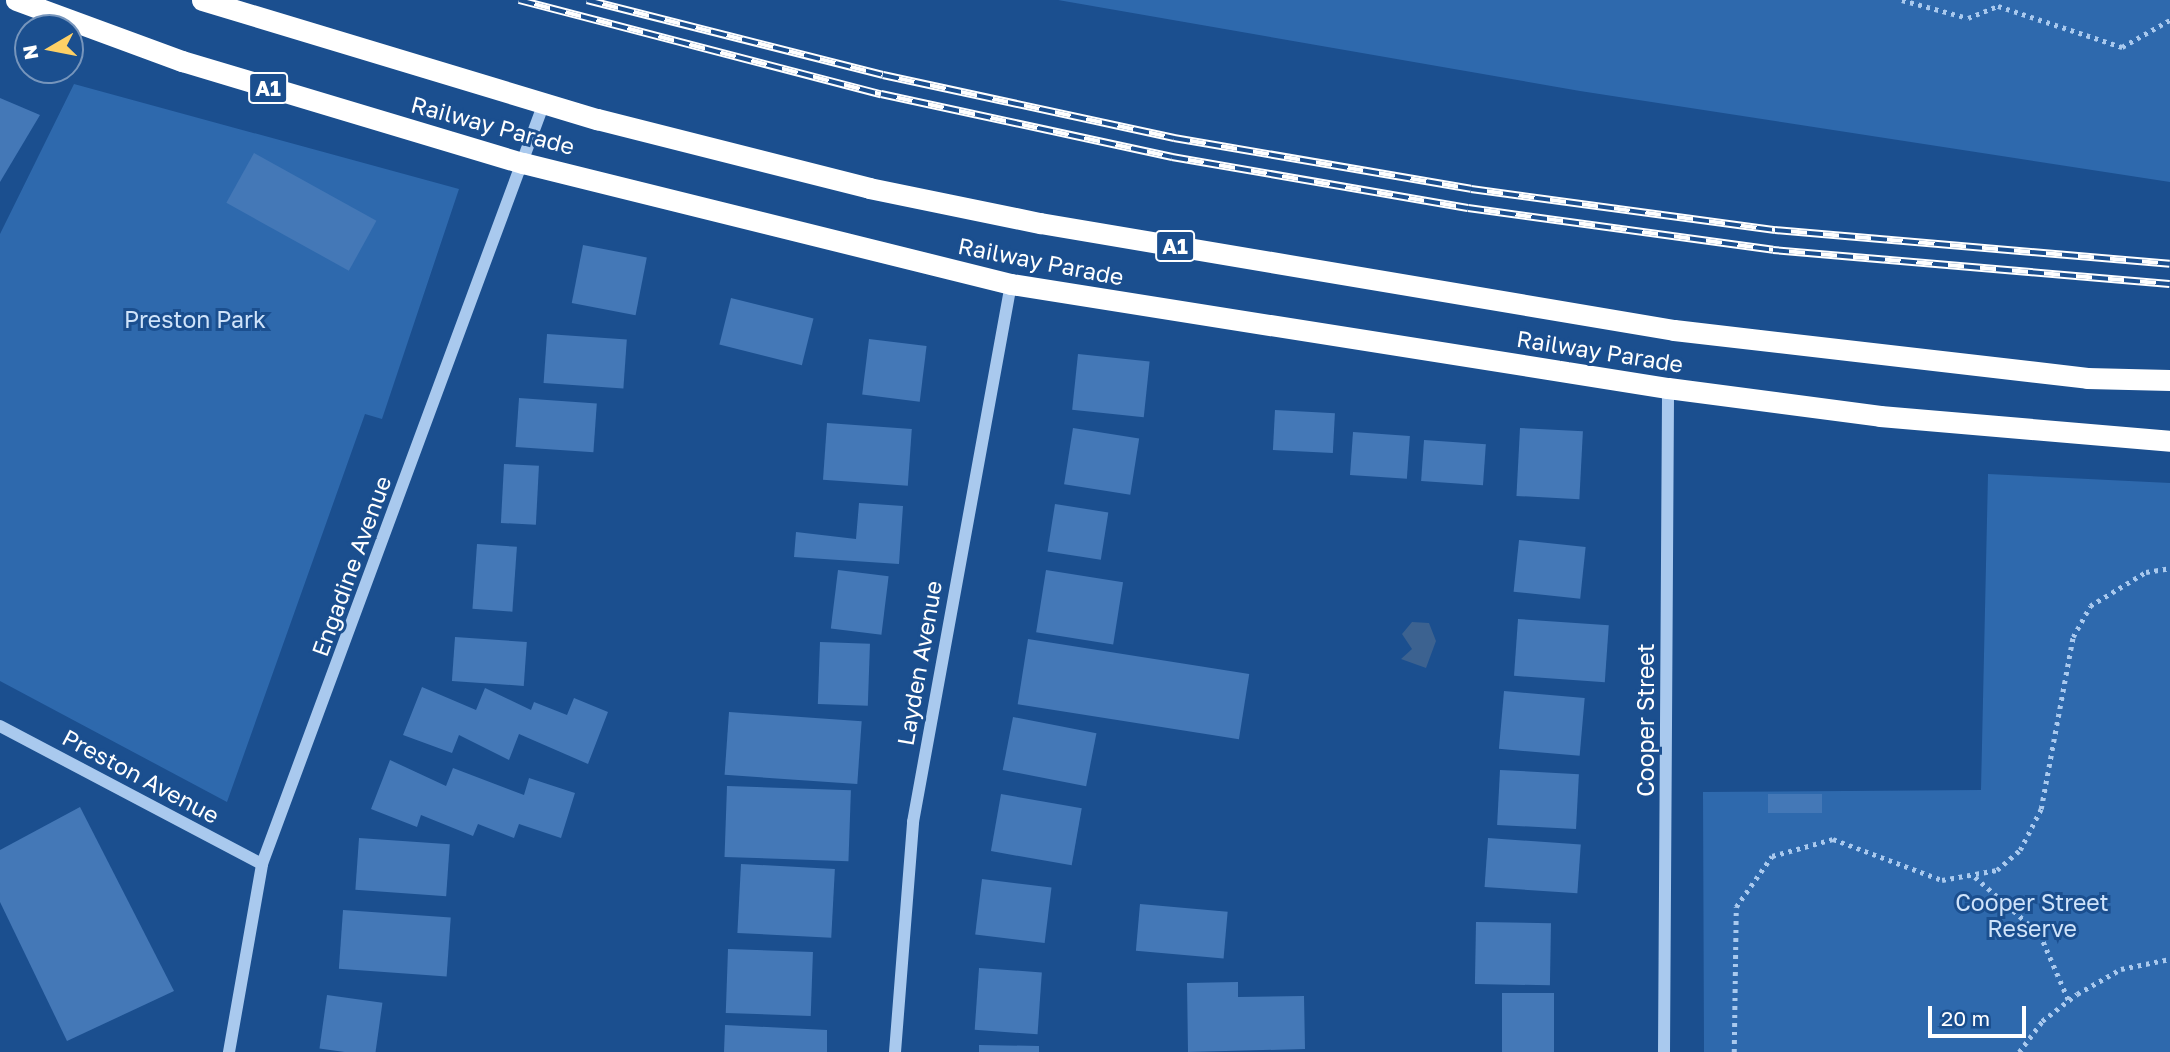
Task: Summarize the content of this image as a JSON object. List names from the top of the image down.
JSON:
{
  "streets": {
    "highway": ["A1", "Railway Parade"],
    "street": [
      "Engadine Avenue",
      "Layden Avenue",
      "Cooper Street",
      "Preston Avenue"
    ]
  },
  "crossings": [
    ["Railway Parade", "Engadine Avenue"],
    ["Railway Parade", "Layden Avenue"],
    ["Railway Parade", "Cooper Street"],
    ["Engadine Avenue", "Preston Avenue"]
  ],
  "parks": ["Preston Park", "Cooper Street Reserve"],
  "scale_bar": "20 m",
  "north": "left"
}
